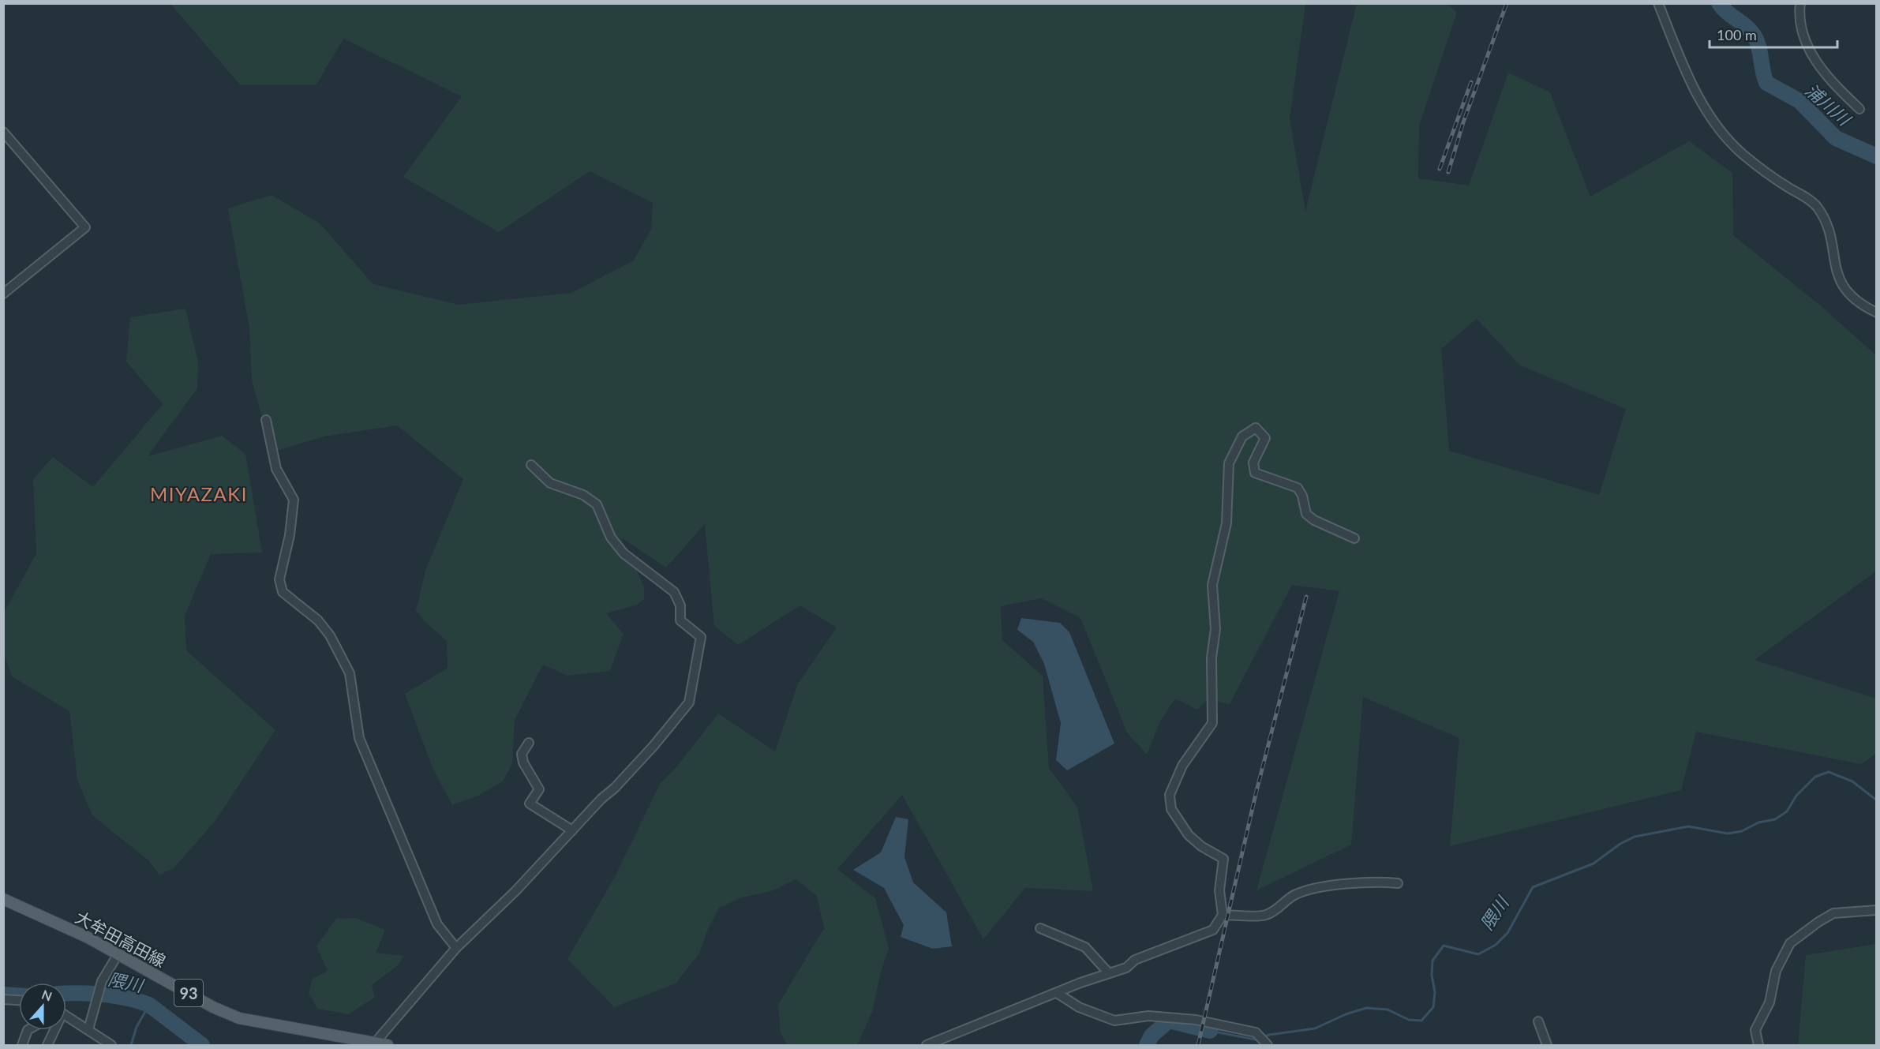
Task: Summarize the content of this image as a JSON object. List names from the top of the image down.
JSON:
{
  "streets": {
    "main road": ["大牟田高田線", "93"]
  },
  "districts": ["MIYAZAKI"],
  "water": ["浦川川", "隈川"],
  "scale_bar": "100 m",
  "north": "top"
}
